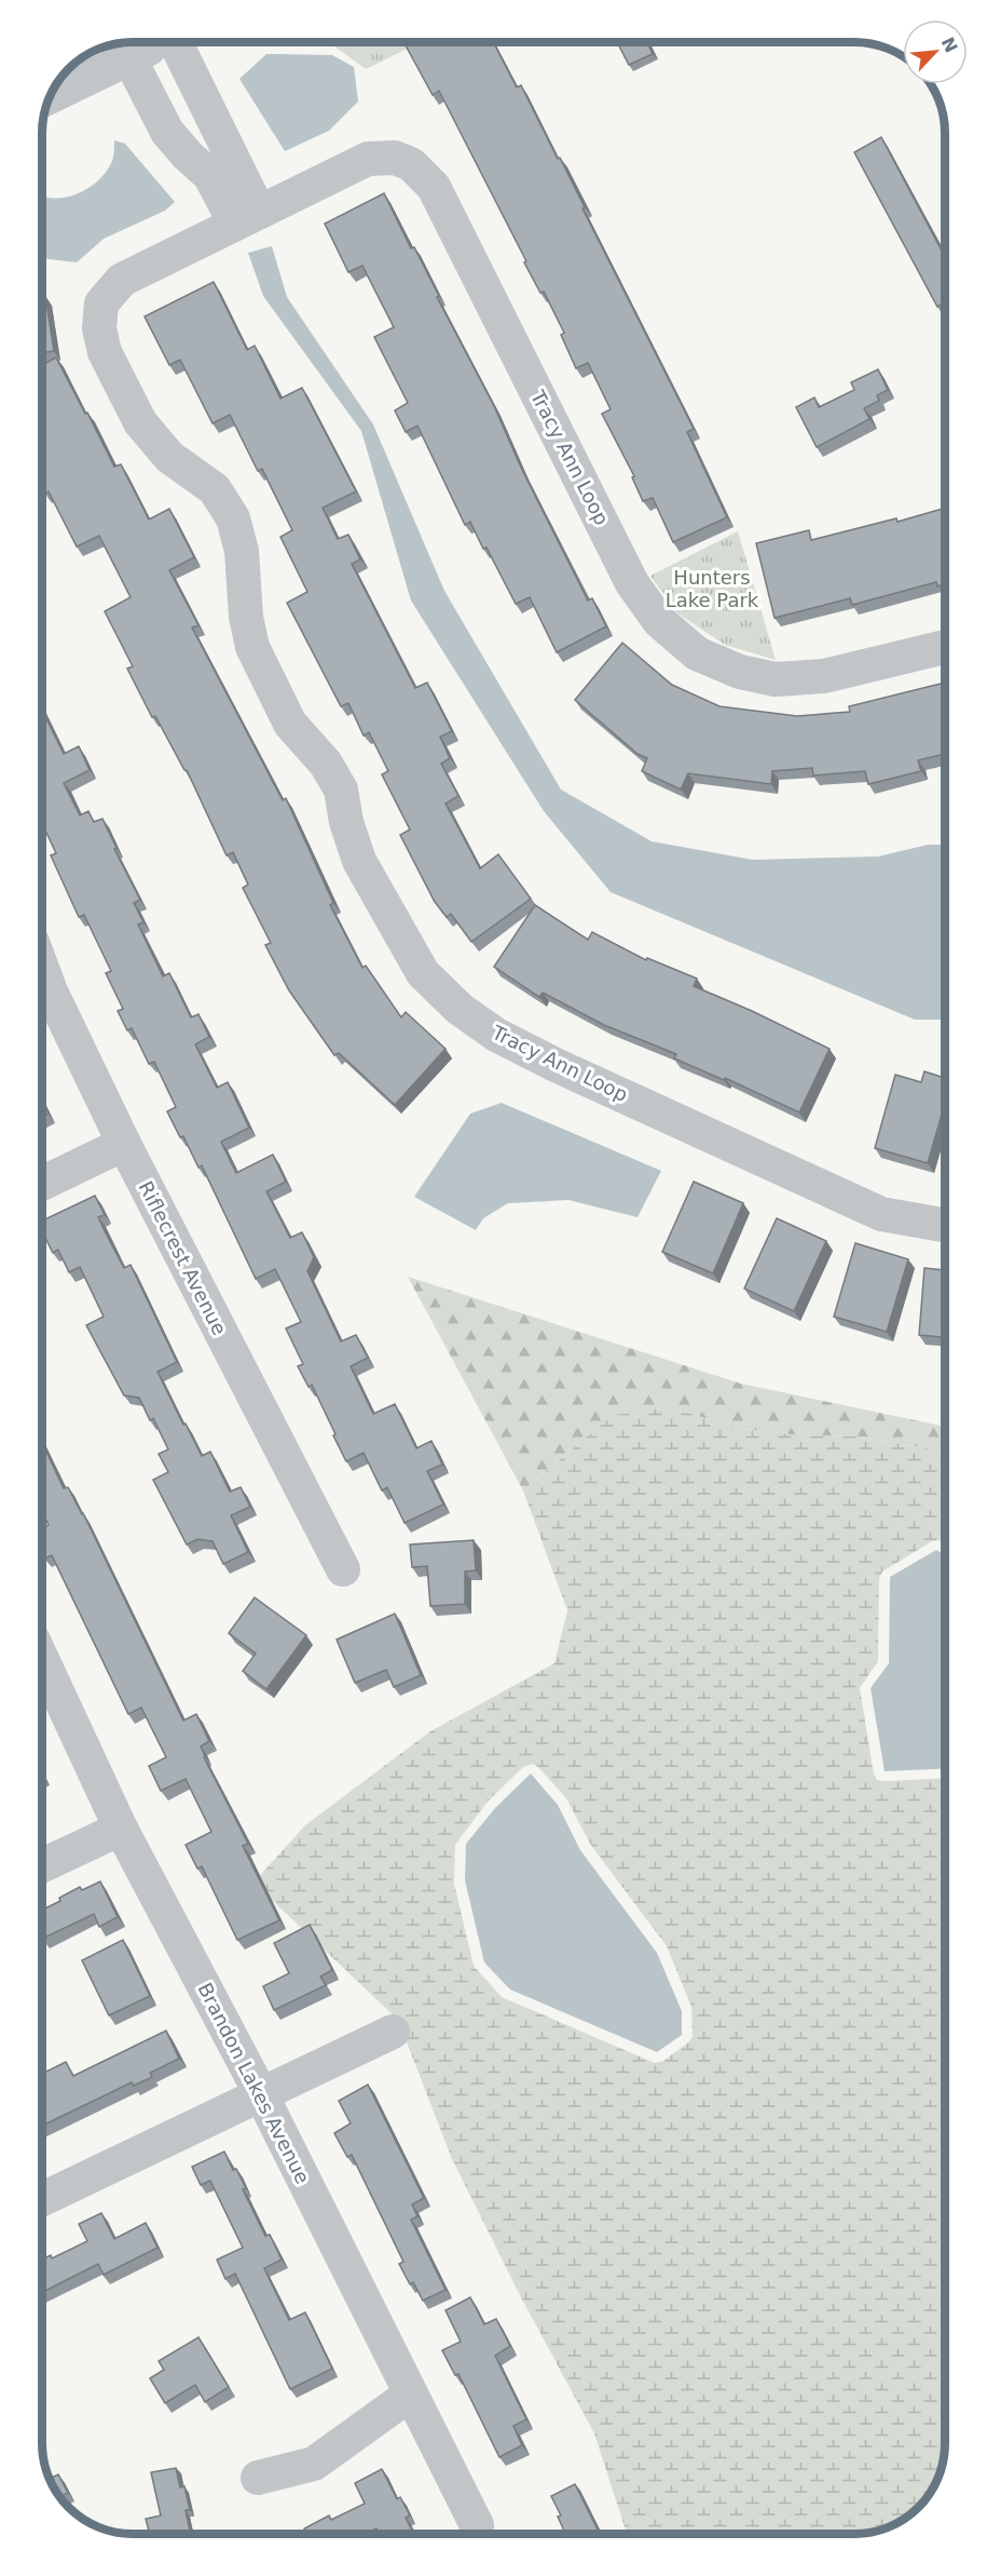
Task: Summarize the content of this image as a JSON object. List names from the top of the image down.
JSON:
{
  "streets": {
    "street": ["Tracy Ann Loop", "Riflecrest Avenue", "Brandon Lakes Avenue"]
  },
  "parks": ["Hunters Lake Park"],
  "north": "top right"
}
